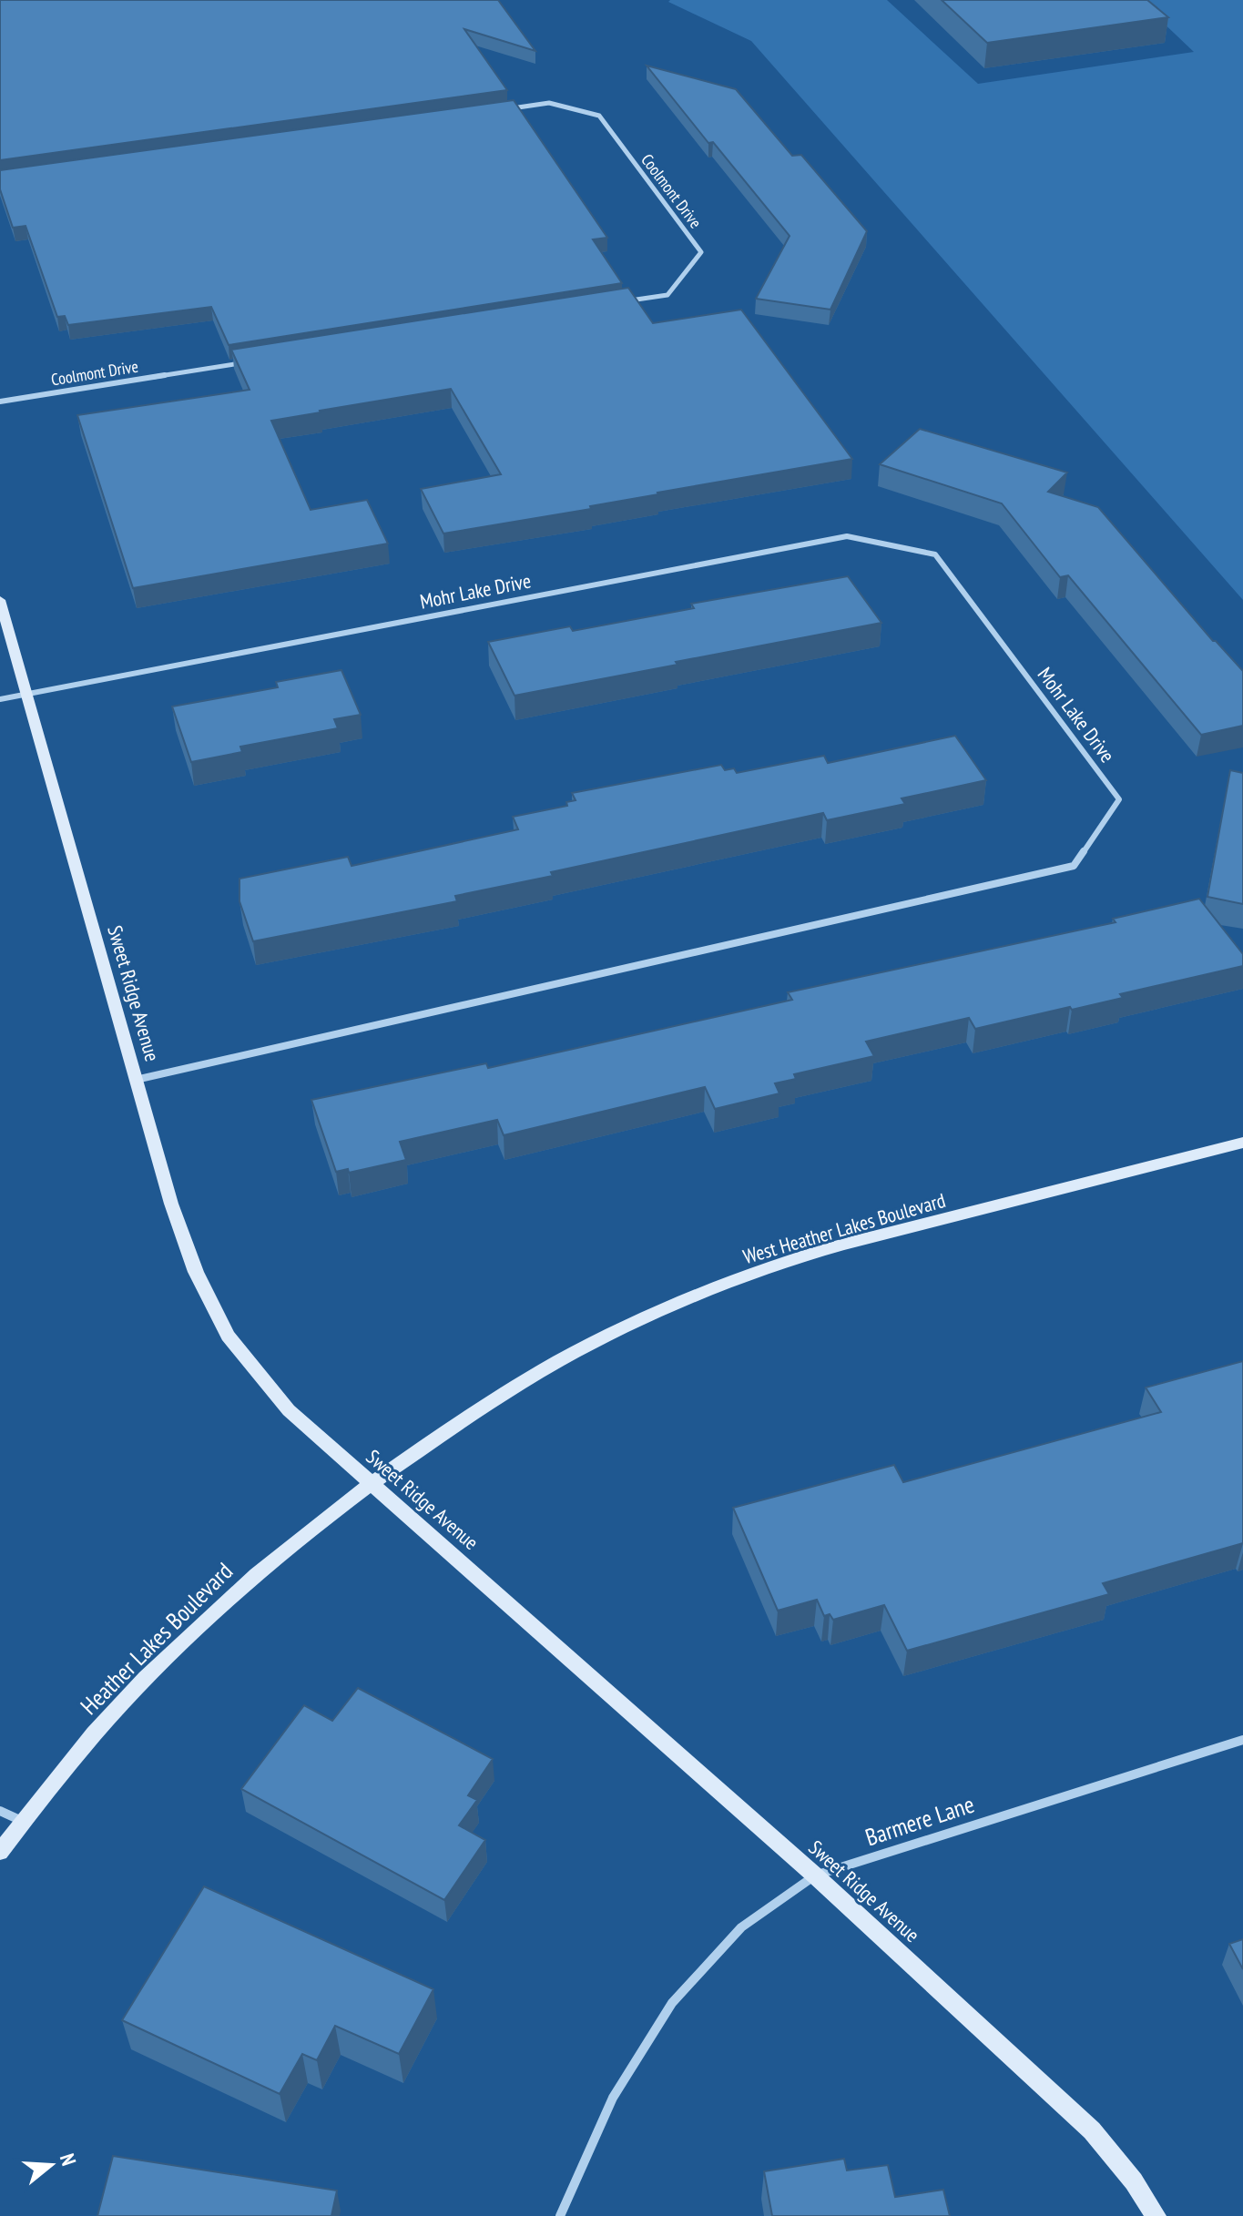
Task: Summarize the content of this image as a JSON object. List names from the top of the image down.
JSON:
{
  "streets": {
    "street": [
      "Coolmont Drive",
      "Mohr Lake Drive",
      "Sweet Ridge Avenue",
      "West Heather Lakes Boulevard",
      "Heather Lakes Boulevard",
      "Barmere Lane"
    ]
  },
  "crossings": [
    ["Mohr Lake Drive", "Sweet Ridge Avenue"],
    ["Sweet Ridge Avenue", "West Heather Lakes Boulevard"],
    ["Sweet Ridge Avenue", "Heather Lakes Boulevard"],
    ["Sweet Ridge Avenue", "Barmere Lane"],
    ["West Heather Lakes Boulevard", "Heather Lakes Boulevard"]
  ],
  "north": "right"
}
